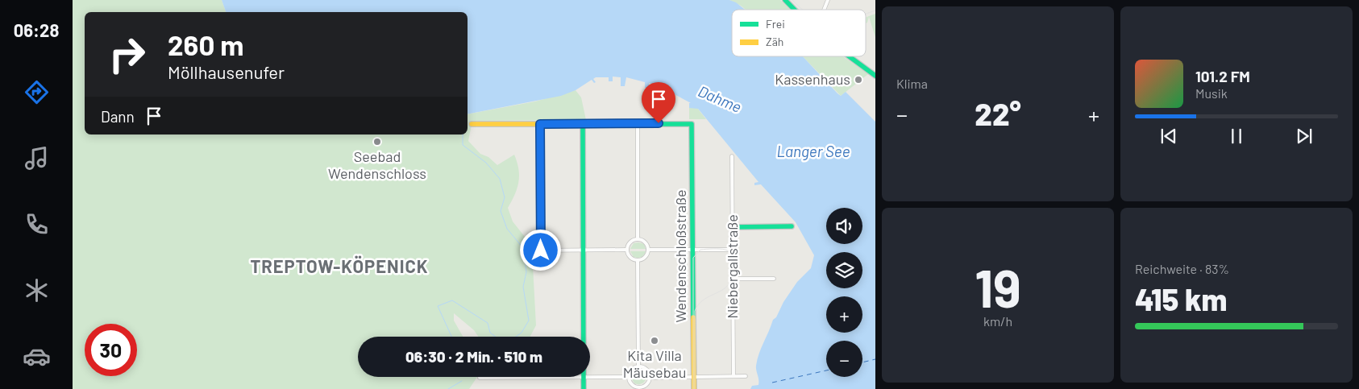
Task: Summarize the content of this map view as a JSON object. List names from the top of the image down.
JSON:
{
  "streets": {
    "street": ["Wendenschloßstraße", "Niebergallstraße"]
  },
  "districts": ["TREPTOW-KÖPENICK"],
  "water": ["Dahme", "Langer See"],
  "places": ["Kassenhaus", "Seebad Wendenschloss", "Kita Villa Mäusebau"],
  "legend": ["Frei", "Zäh"],
  "page": {
    "tabs": "06:28",
    "tile": [
      "Klima",
      ["19", "km/h"],
      ["Reichweite · 83%", "415 km"]
    ],
    "turn": ["260 m", "Möllhausenufer"],
    "song": ["101.2 FM", "Musik"],
    "then": "Dann",
    "heat": ["−", "22°", "+"],
    "map_buttons": ["+", "−"],
    "limit": "30",
    "trip": "06:30 · 2 Min. · 510 m"
  }
}
